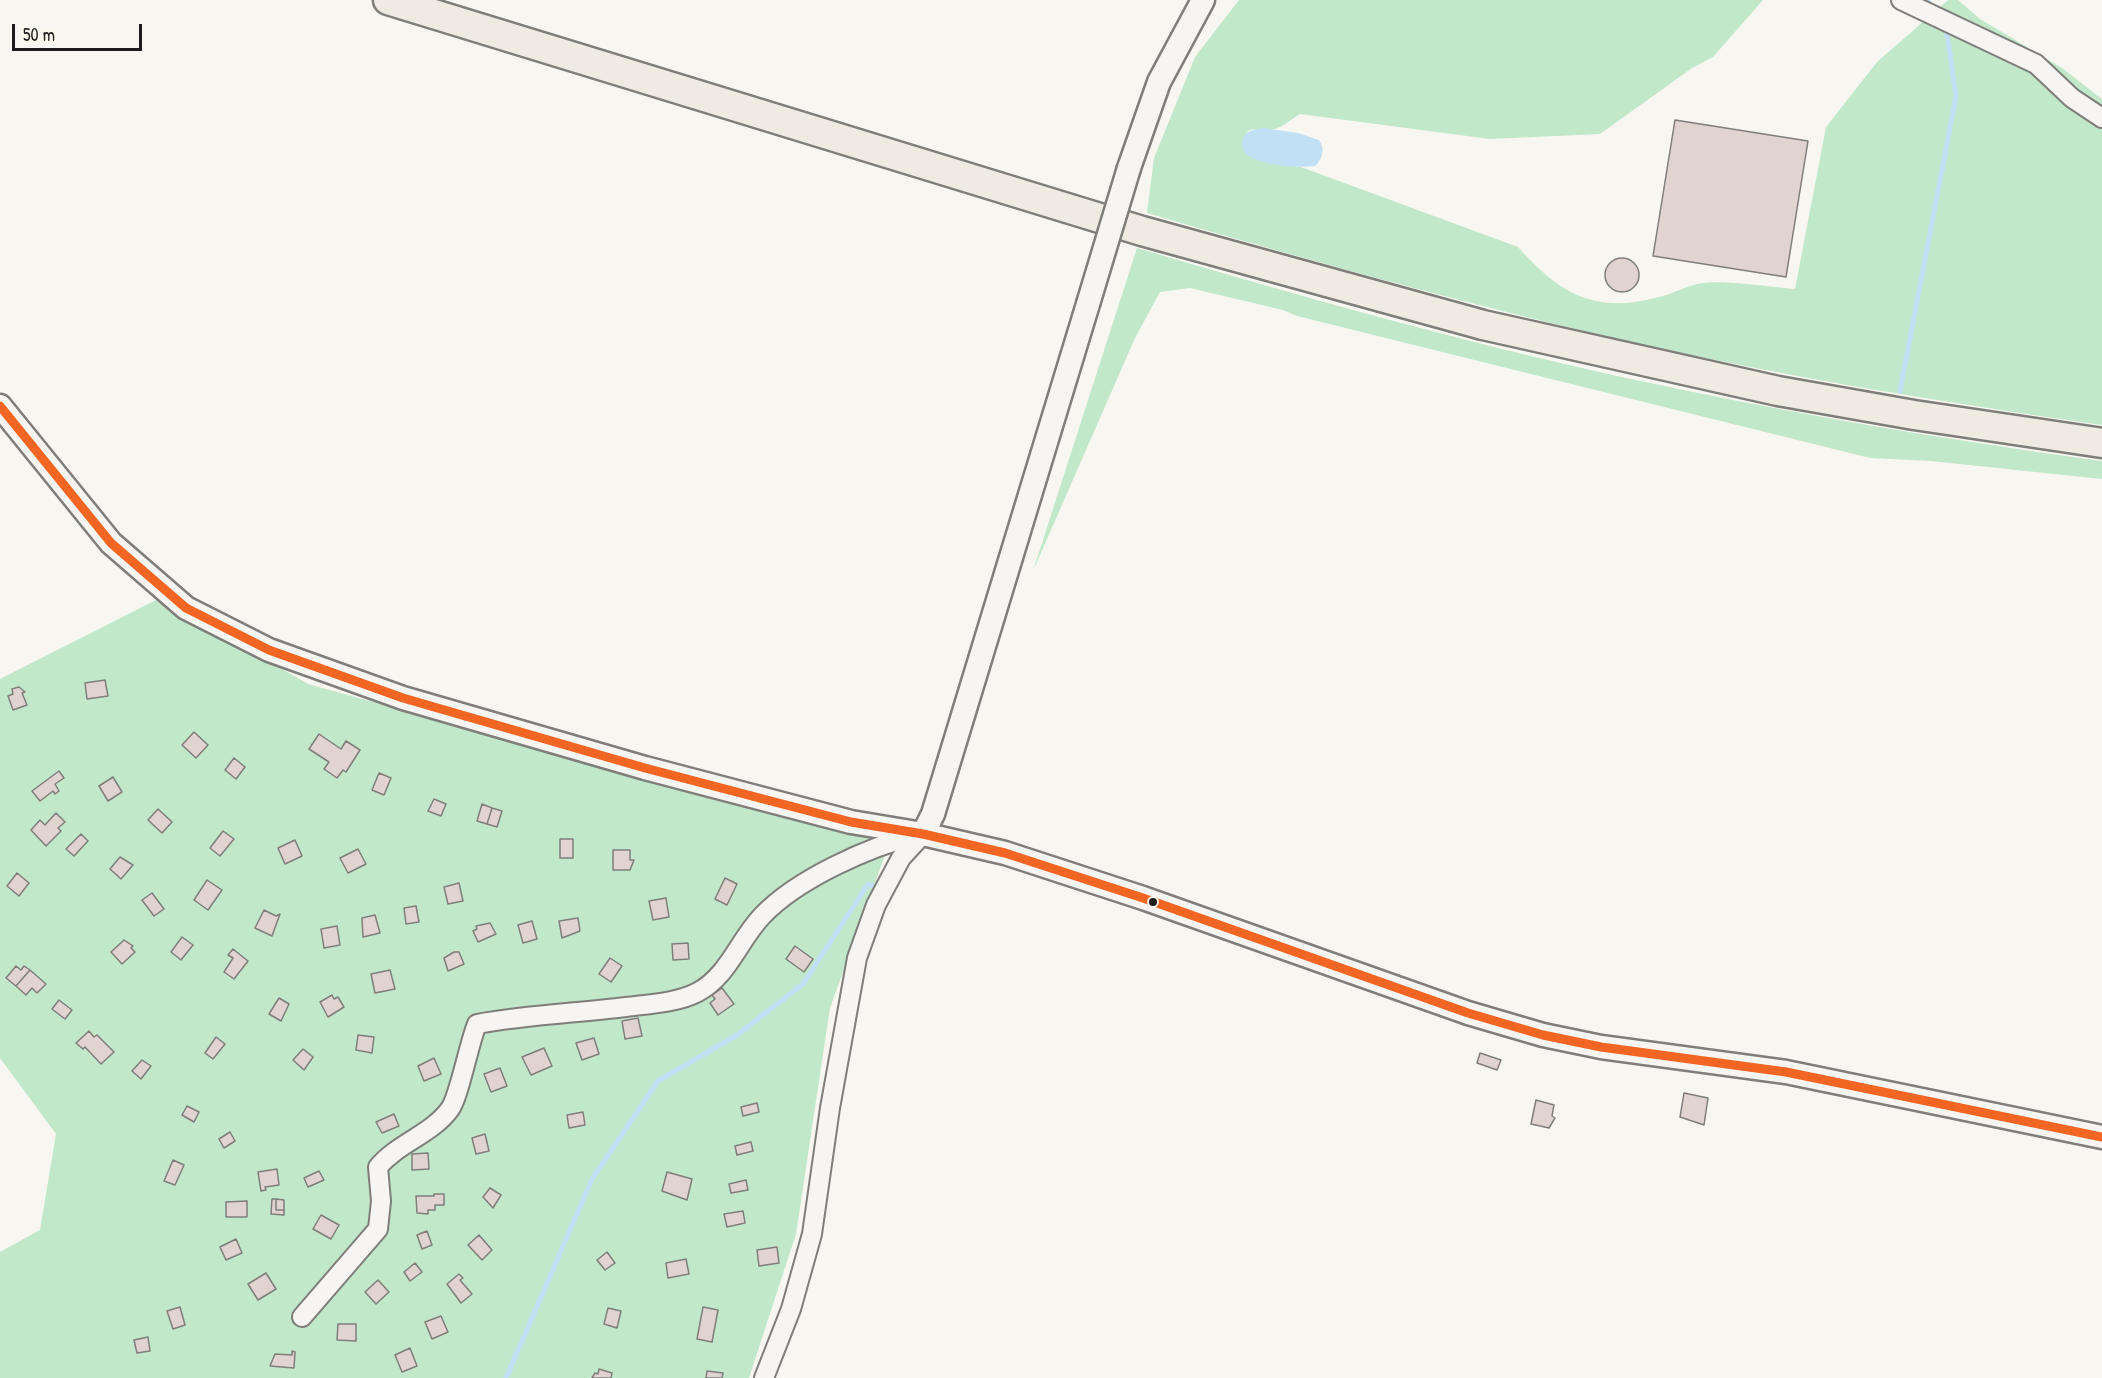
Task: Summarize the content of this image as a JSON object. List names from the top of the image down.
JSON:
{
  "scale_bar": "50 m"
}
